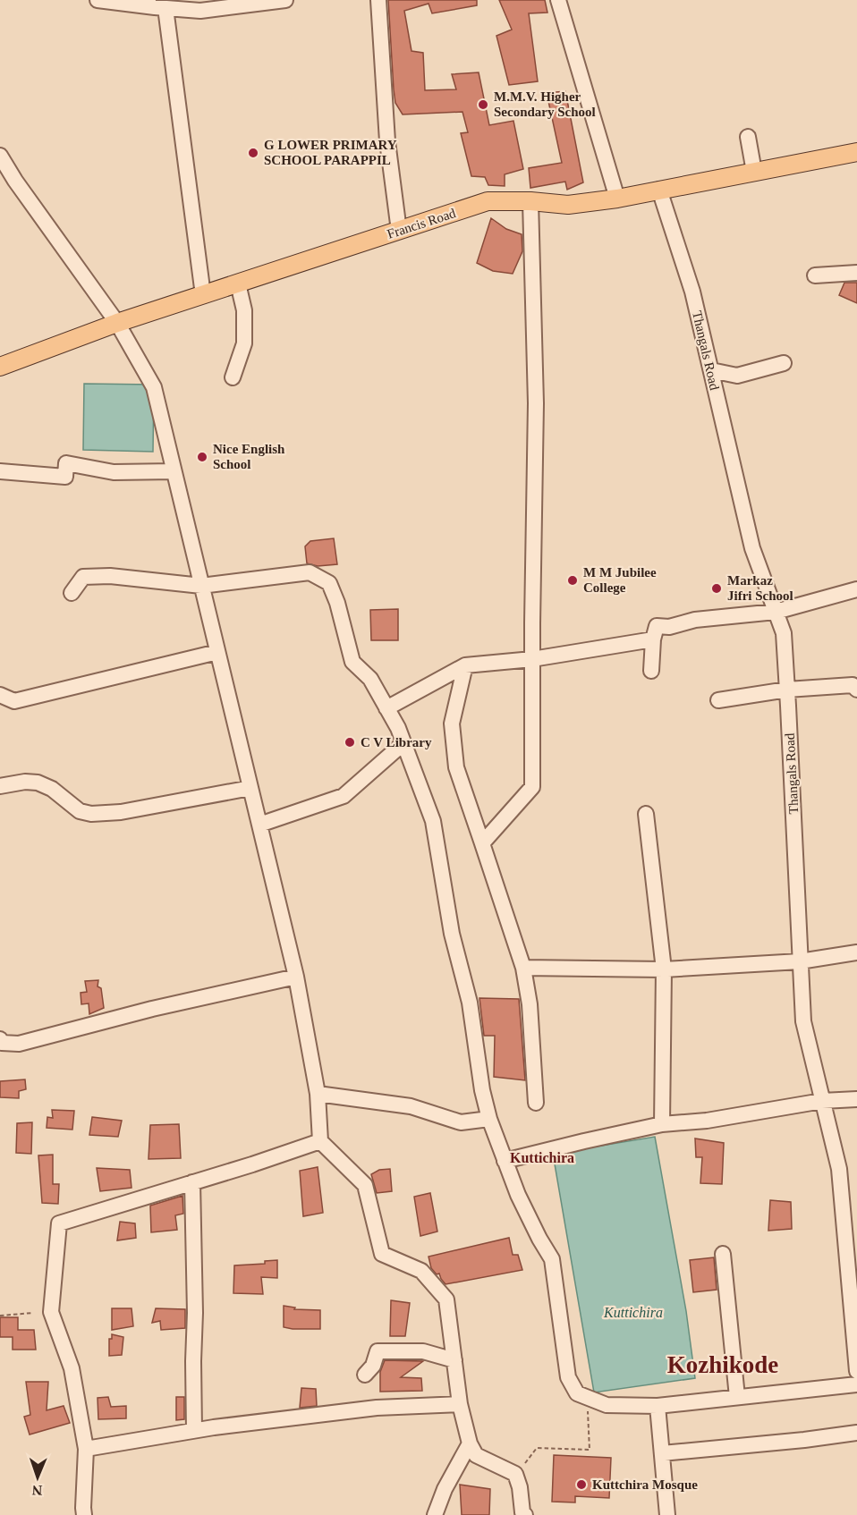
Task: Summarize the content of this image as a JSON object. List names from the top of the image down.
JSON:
{
  "streets": {
    "main road": ["Francis Road"],
    "street": ["Thangals Road"]
  },
  "crossings": [
    ["Francis Road", "Thangals Road"]
  ],
  "districts": ["Kuttichira", "Kozhikode"],
  "water": ["Kuttichira"],
  "places": [
    "M.M.V. Higher Secondary School",
    "G LOWER PRIMARY SCHOOL PARAPPIL",
    "Nice English School",
    "M M Jubilee College",
    "Markaz Jifri School",
    "C V Library",
    "Kuttchira Mosque"
  ],
  "north": "bottom"
}
